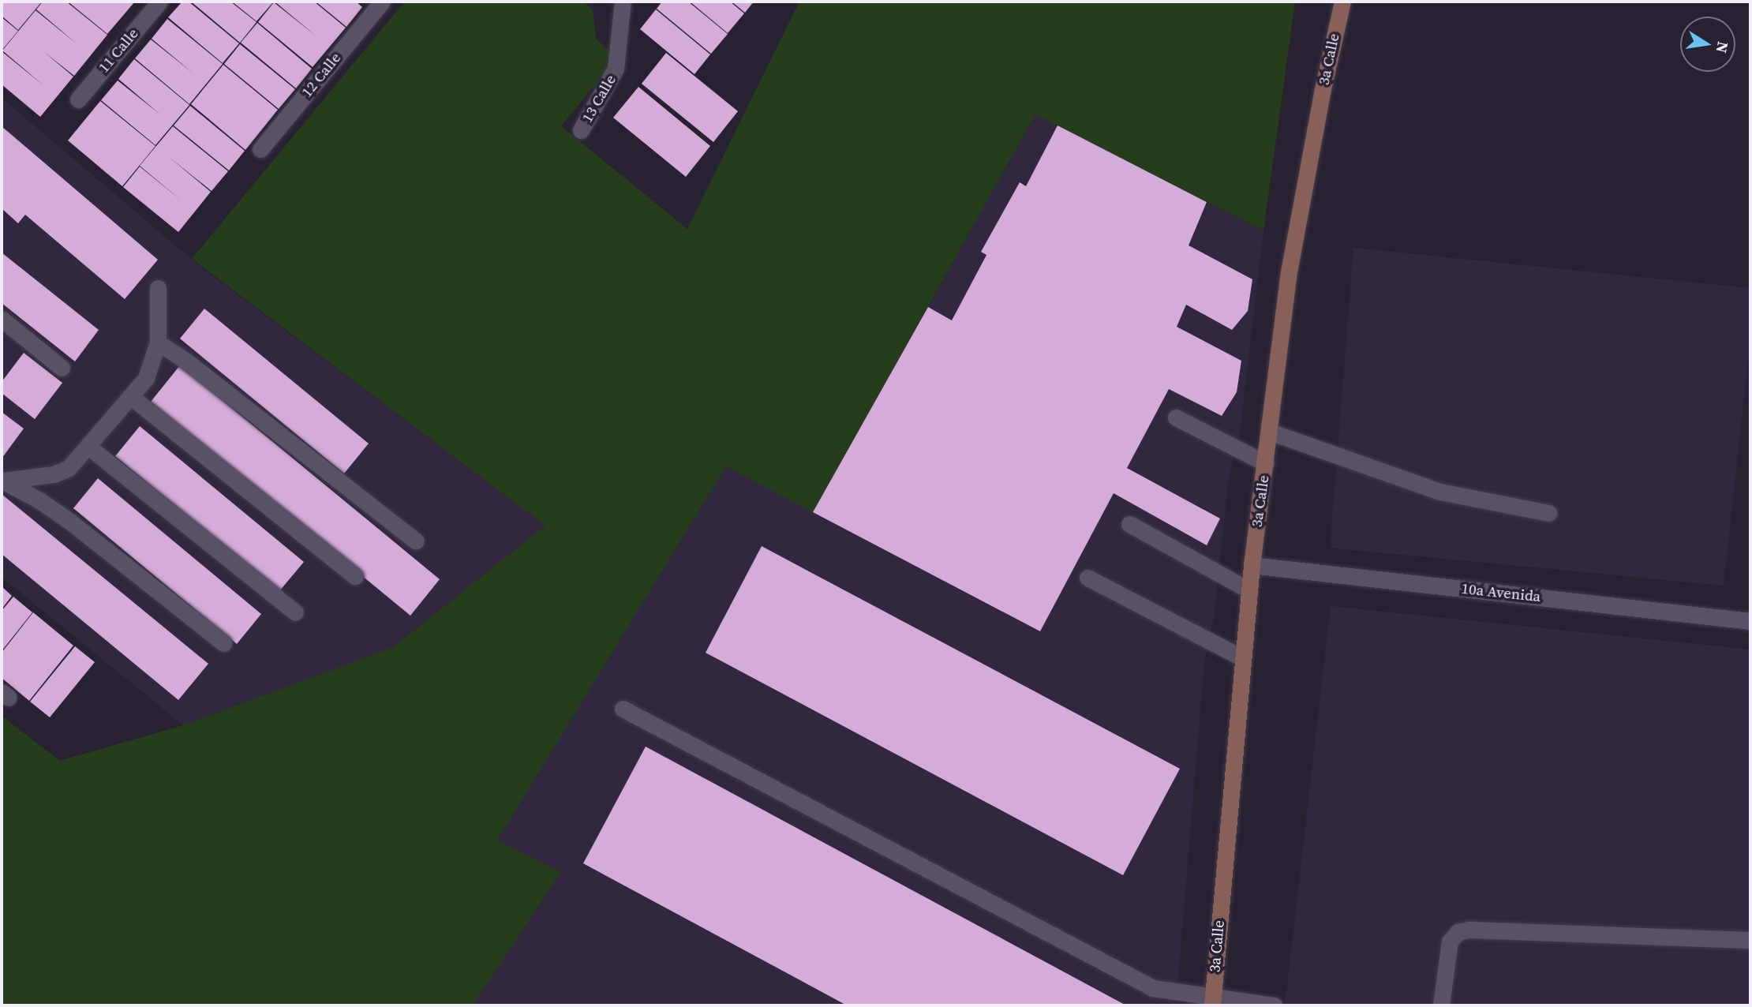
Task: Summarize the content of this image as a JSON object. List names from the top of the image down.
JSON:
{
  "streets": {
    "main road": ["3a Calle"],
    "street": [
      "11 Calle",
      "12 Calle",
      "13 Calle",
      "10a Avenida"
    ]
  },
  "crossings": [
    ["3a Calle", "10a Avenida"]
  ],
  "north": "right"
}
